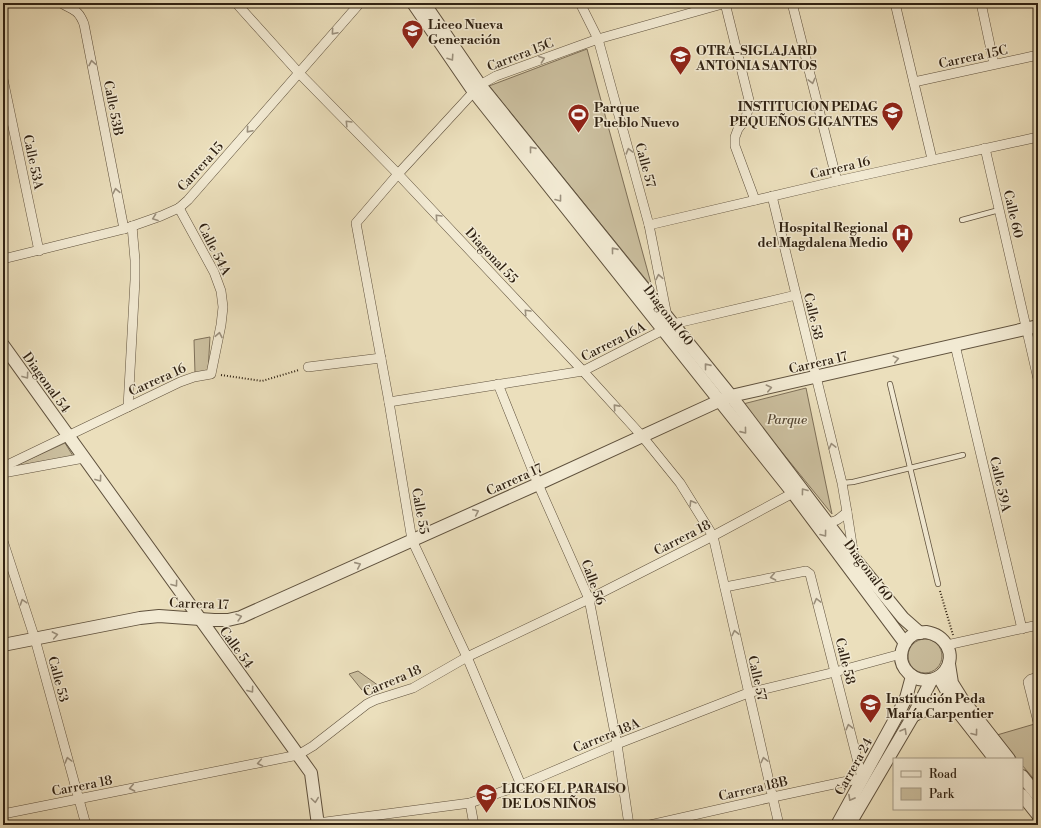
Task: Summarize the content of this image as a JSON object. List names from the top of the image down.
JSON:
{
  "streets": {
    "street": [
      "Carrera 15C",
      "Calle 53B",
      "Calle 53A",
      "Calle 57",
      "Carrera 15",
      "Carrera 16",
      "Calle 60",
      "Calle 54A",
      "Diagonal 55",
      "Diagonal 60",
      "Calle 58",
      "Carrera 16A",
      "Carrera 17",
      "Diagonal 54",
      "Calle 59A",
      "Calle 55",
      "Carrera 18",
      "Calle 56",
      "Calle 54",
      "Calle 53",
      "Carrera 18A",
      "Carrera 24",
      "Carrera 18B"
    ]
  },
  "crossings": [
    ["Carrera 15C", "Calle 57"],
    ["Carrera 15C", "Diagonal 55"],
    ["Carrera 15C", "Diagonal 60"],
    ["Carrera 15C", "Calle 55"],
    ["Calle 53B", "Carrera 15"],
    ["Calle 53B", "Carrera 16"],
    ["Calle 53A", "Carrera 15"],
    ["Calle 57", "Carrera 16"],
    ["Calle 57", "Diagonal 55"],
    ["Calle 57", "Diagonal 60"],
    ["Calle 57", "Calle 58"],
    ["Calle 57", "Carrera 16A"],
    ["Calle 57", "Carrera 18"],
    ["Calle 57", "Carrera 18A"],
    ["Calle 57", "Carrera 18B"],
    ["Carrera 15", "Calle 54A"],
    ["Carrera 15", "Diagonal 55"],
    ["Carrera 16", "Calle 60"],
    ["Carrera 16", "Calle 54A"],
    ["Carrera 16", "Calle 58"],
    ["Carrera 16", "Diagonal 54"],
    ["Carrera 16", "Calle 54"],
    ["Calle 60", "Carrera 17"],
    ["Diagonal 55", "Carrera 16A"],
    ["Diagonal 55", "Carrera 17"],
    ["Diagonal 55", "Carrera 18"],
    ["Diagonal 60", "Calle 58"],
    ["Diagonal 60", "Carrera 16A"],
    ["Diagonal 60", "Carrera 17"],
    ["Diagonal 60", "Carrera 18"],
    ["Diagonal 60", "Carrera 18A"],
    ["Diagonal 60", "Carrera 24"],
    ["Calle 58", "Carrera 16A"],
    ["Calle 58", "Carrera 17"],
    ["Calle 58", "Carrera 18A"],
    ["Calle 58", "Carrera 24"],
    ["Calle 58", "Carrera 18B"],
    ["Carrera 16A", "Calle 55"],
    ["Carrera 16A", "Calle 56"],
    ["Carrera 17", "Calle 59A"],
    ["Carrera 17", "Calle 55"],
    ["Carrera 17", "Calle 56"],
    ["Carrera 17", "Calle 54"],
    ["Carrera 17", "Calle 53"],
    ["Diagonal 54", "Calle 54"],
    ["Calle 55", "Carrera 18"],
    ["Calle 55", "Carrera 18A"],
    ["Carrera 18", "Calle 56"],
    ["Carrera 18", "Calle 54"],
    ["Carrera 18", "Calle 53"],
    ["Calle 56", "Carrera 18A"],
    ["Calle 54", "Carrera 18A"],
    ["Carrera 18A", "Carrera 24"],
    ["Carrera 24", "Carrera 18B"]
  ],
  "one_way": [
    "Calle 53B",
    "Calle 57",
    "Carrera 15",
    "Calle 54A",
    "Diagonal 55",
    "Calle 58",
    "Carrera 17",
    "Diagonal 54",
    "Calle 54",
    "Calle 53"
  ],
  "parks": ["Parque"],
  "places": {
    "school or university": [
      "Liceo Nueva Generación",
      "OTRA-SIGLA JARD ANTONIA SANTOS",
      "INSTITUCION PEDAG PEQUEÑOS GIGANTES",
      "Institución Peda María Carpentier",
      "LICEO EL PARAISO DE LOS NIÑOS"
    ],
    "sports": ["Parque Pueblo Nuevo"],
    "hospital": ["Hospital Regional del Magdalena Medio"]
  },
  "legend": ["Road", "Park"]
}
